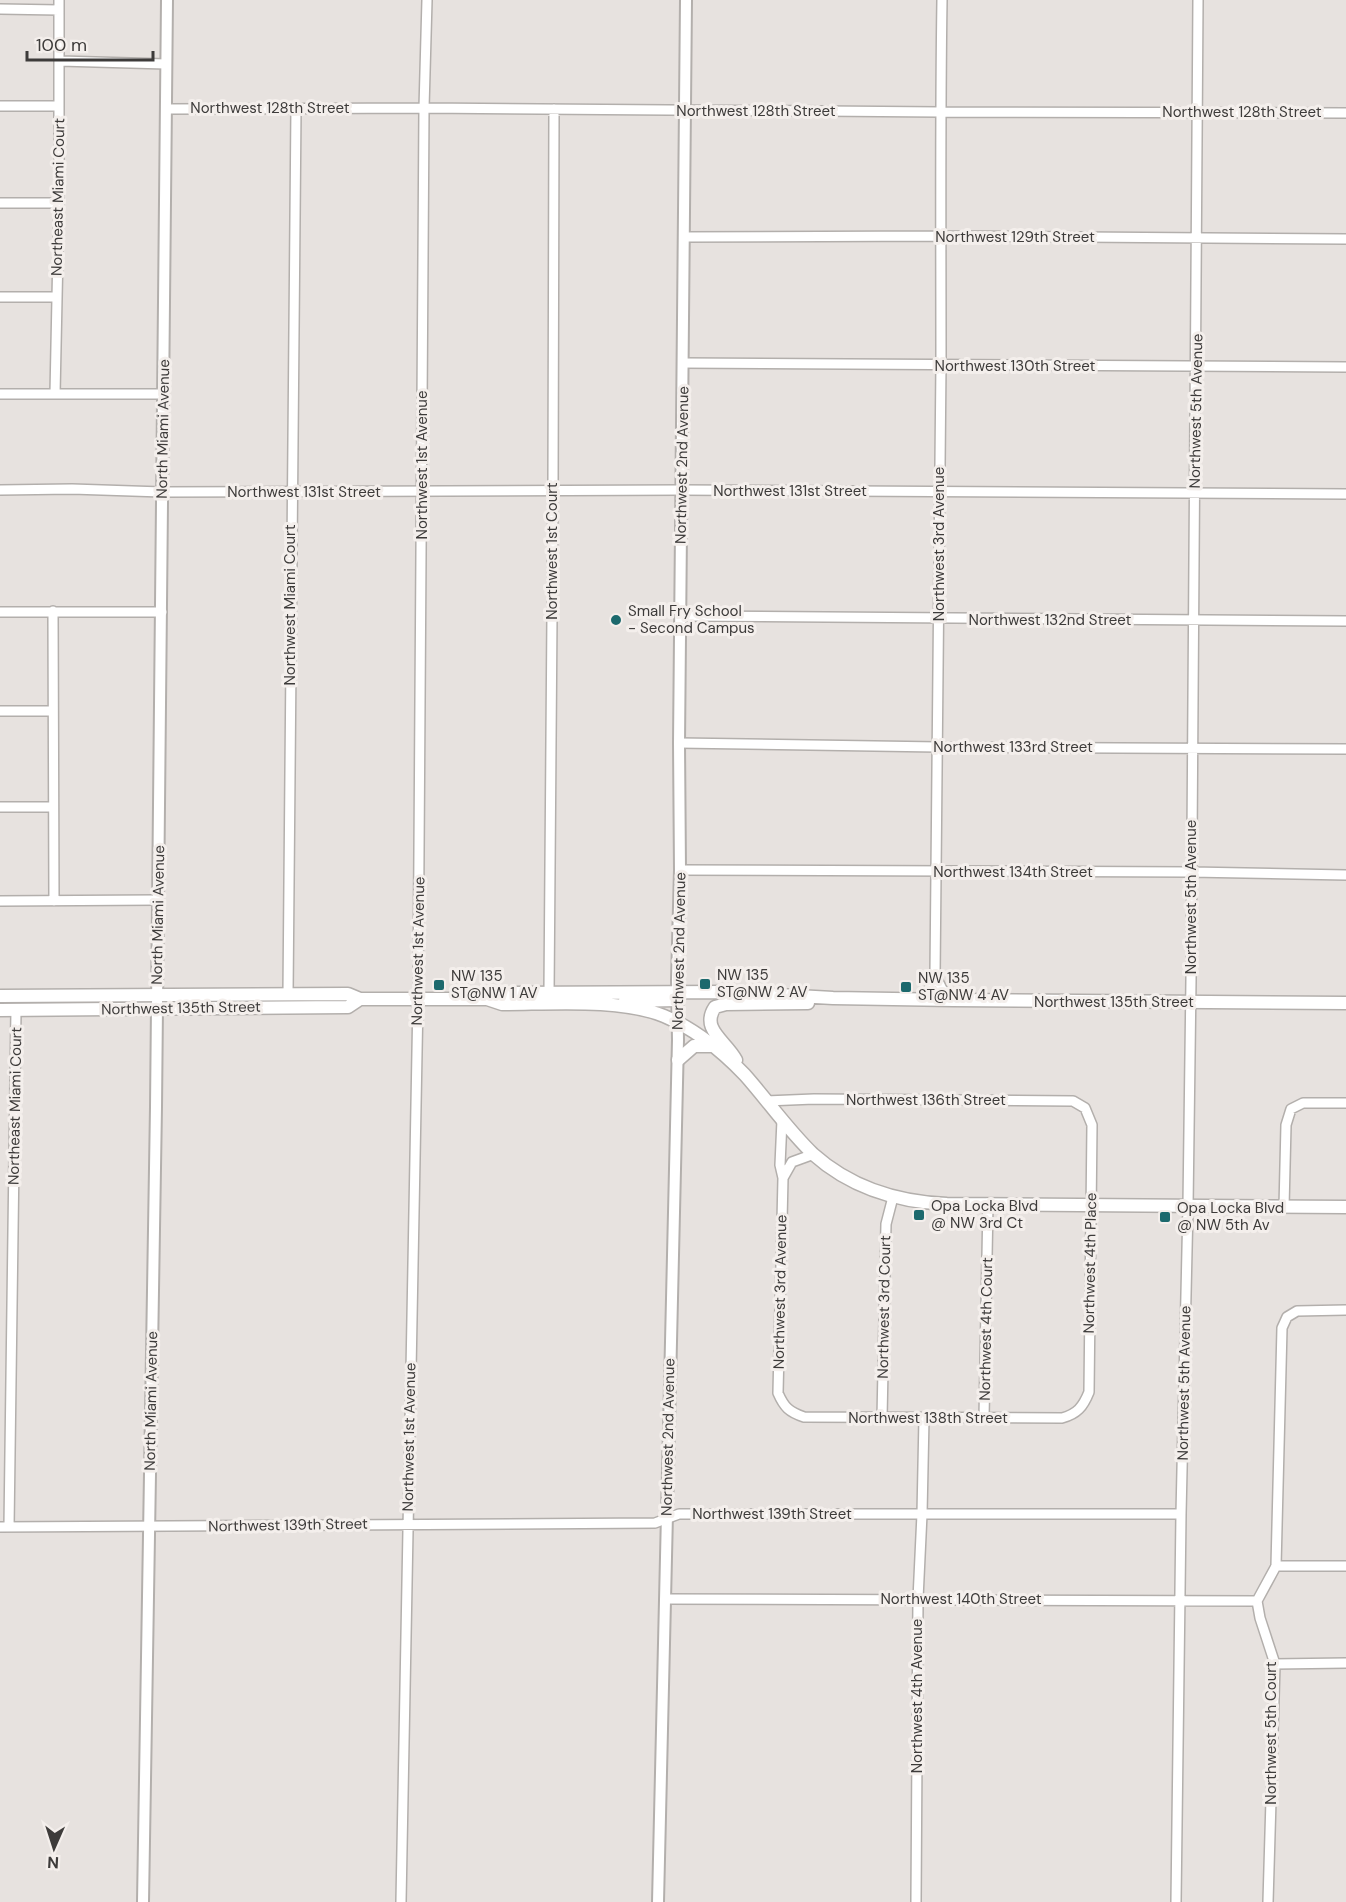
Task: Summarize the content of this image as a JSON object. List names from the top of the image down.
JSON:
{
  "streets": {
    "main road": ["Northwest 135th Street"],
    "street": [
      "Northwest 128th Street",
      "Northeast Miami Court",
      "Northwest 129th Street",
      "Northwest 130th Street",
      "Northwest 5th Avenue",
      "North Miami Avenue",
      "Northwest 1st Avenue",
      "Northwest 2nd Avenue",
      "Northwest 131st Street",
      "Northwest 3rd Avenue",
      "Northwest 1st Court",
      "Northwest Miami Court",
      "Northwest 132nd Street",
      "Northwest 133rd Street",
      "Northwest 134th Street",
      "Northwest 136th Street",
      "Northwest 4th Place",
      "Northwest 3rd Court",
      "Northwest 4th Court",
      "Northwest 138th Street",
      "Northwest 139th Street",
      "Northwest 140th Street",
      "Northwest 4th Avenue",
      "Northwest 5th Court"
    ]
  },
  "crossings": [
    ["Northwest 128th Street", "Northwest 5th Avenue"],
    ["Northwest 128th Street", "North Miami Avenue"],
    ["Northwest 128th Street", "Northwest 1st Avenue"],
    ["Northwest 128th Street", "Northwest 2nd Avenue"],
    ["Northwest 128th Street", "Northwest 3rd Avenue"],
    ["Northwest 128th Street", "Northwest 1st Court"],
    ["Northwest 128th Street", "Northwest Miami Court"],
    ["Northeast Miami Court", "Northwest 135th Street"],
    ["Northeast Miami Court", "Northwest 139th Street"],
    ["Northwest 129th Street", "Northwest 5th Avenue"],
    ["Northwest 129th Street", "Northwest 2nd Avenue"],
    ["Northwest 129th Street", "Northwest 3rd Avenue"],
    ["Northwest 130th Street", "Northwest 5th Avenue"],
    ["Northwest 130th Street", "Northwest 2nd Avenue"],
    ["Northwest 130th Street", "Northwest 3rd Avenue"],
    ["Northwest 5th Avenue", "Northwest 131st Street"],
    ["Northwest 5th Avenue", "Northwest 132nd Street"],
    ["Northwest 5th Avenue", "Northwest 133rd Street"],
    ["Northwest 5th Avenue", "Northwest 134th Street"],
    ["Northwest 5th Avenue", "Northwest 135th Street"],
    ["Northwest 5th Avenue", "Northwest 139th Street"],
    ["Northwest 5th Avenue", "Northwest 140th Street"],
    ["North Miami Avenue", "Northwest 131st Street"],
    ["North Miami Avenue", "Northwest 135th Street"],
    ["North Miami Avenue", "Northwest 139th Street"],
    ["Northwest 1st Avenue", "Northwest 131st Street"],
    ["Northwest 1st Avenue", "Northwest 135th Street"],
    ["Northwest 1st Avenue", "Northwest 139th Street"],
    ["Northwest 2nd Avenue", "Northwest 131st Street"],
    ["Northwest 2nd Avenue", "Northwest 132nd Street"],
    ["Northwest 2nd Avenue", "Northwest 133rd Street"],
    ["Northwest 2nd Avenue", "Northwest 134th Street"],
    ["Northwest 2nd Avenue", "Northwest 135th Street"],
    ["Northwest 2nd Avenue", "Northwest 139th Street"],
    ["Northwest 2nd Avenue", "Northwest 140th Street"],
    ["Northwest 131st Street", "Northwest 3rd Avenue"],
    ["Northwest 131st Street", "Northwest 1st Court"],
    ["Northwest 131st Street", "Northwest Miami Court"],
    ["Northwest 3rd Avenue", "Northwest 132nd Street"],
    ["Northwest 3rd Avenue", "Northwest 133rd Street"],
    ["Northwest 3rd Avenue", "Northwest 134th Street"],
    ["Northwest 3rd Avenue", "Northwest 138th Street"],
    ["Northwest 1st Court", "Northwest 135th Street"],
    ["Northwest Miami Court", "Northwest 135th Street"],
    ["Northwest 136th Street", "Northwest 4th Place"],
    ["Northwest 4th Place", "Northwest 138th Street"],
    ["Northwest 3rd Court", "Northwest 138th Street"],
    ["Northwest 4th Court", "Northwest 138th Street"],
    ["Northwest 138th Street", "Northwest 4th Avenue"],
    ["Northwest 139th Street", "Northwest 4th Avenue"],
    ["Northwest 140th Street", "Northwest 4th Avenue"],
    ["Northwest 140th Street", "Northwest 5th Court"]
  ],
  "places": {
    "other": ["Small Fry School - Second Campus"],
    "transit": [
      "NW 135 ST@NW 2 AV",
      "NW 135 ST@NW 1 AV",
      "NW 135 ST@NW 4 AV",
      "Opa Locka Blvd @ NW 3rd Ct",
      "Opa Locka Blvd @ NW 5th Av"
    ]
  },
  "scale_bar": "100 m",
  "north": "bottom"
}
